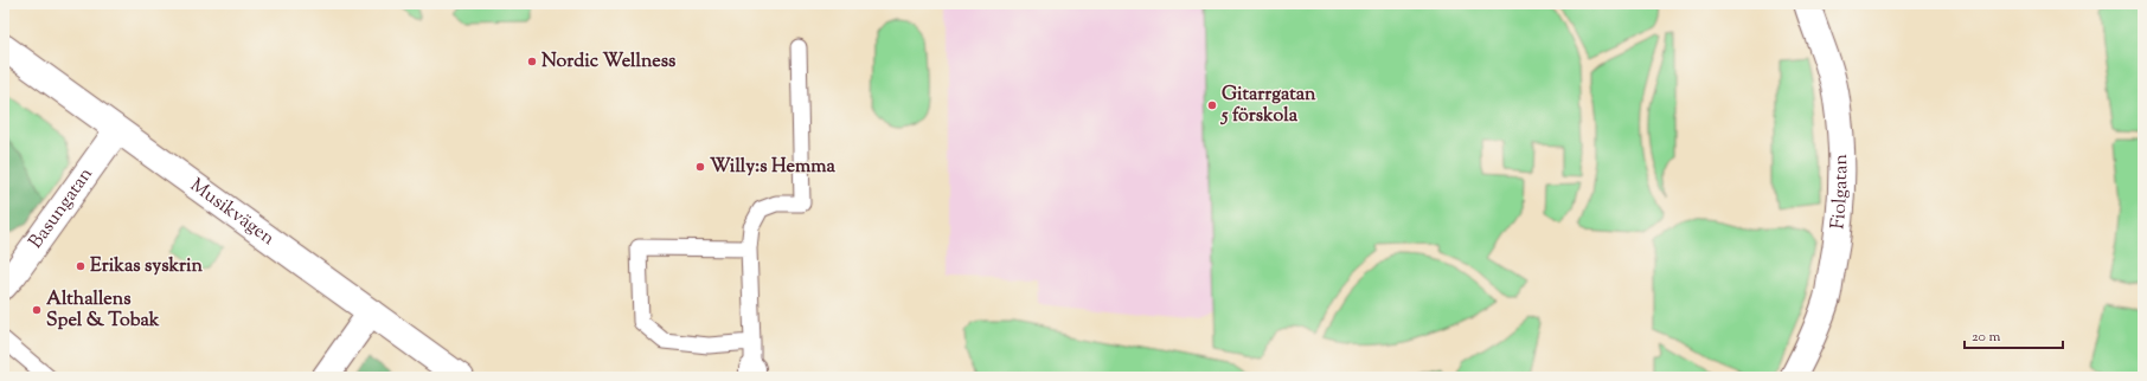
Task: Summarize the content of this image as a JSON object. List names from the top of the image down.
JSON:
{
  "streets": {
    "street": ["Fiolgatan", "Basungatan", "Musikvägen"]
  },
  "crossings": [
    ["Basungatan", "Musikvägen"]
  ],
  "places": [
    "Nordic Wellness",
    "Gitarrgatan 5 förskola",
    "Willy:s Hemma",
    "Erikas syskrin",
    "Althallens Spel & Tobak"
  ],
  "scale_bar": "20 m"
}
